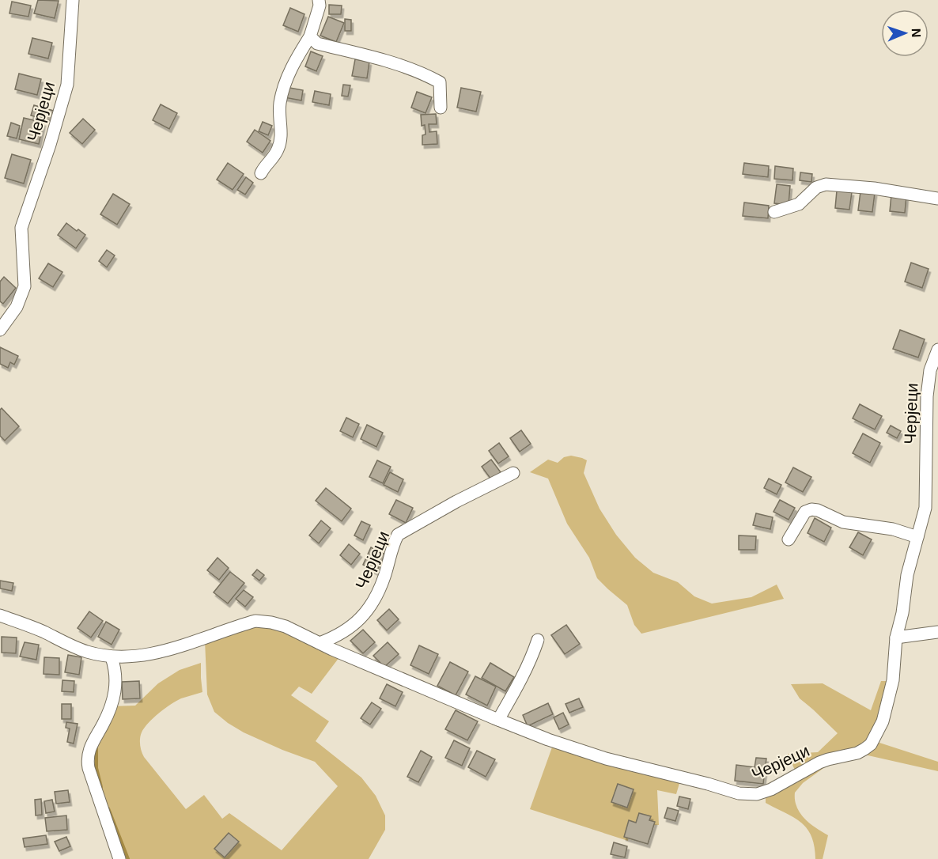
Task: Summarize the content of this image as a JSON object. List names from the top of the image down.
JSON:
{
  "streets": {
    "street": ["Черјеци"]
  },
  "north": "right"
}
